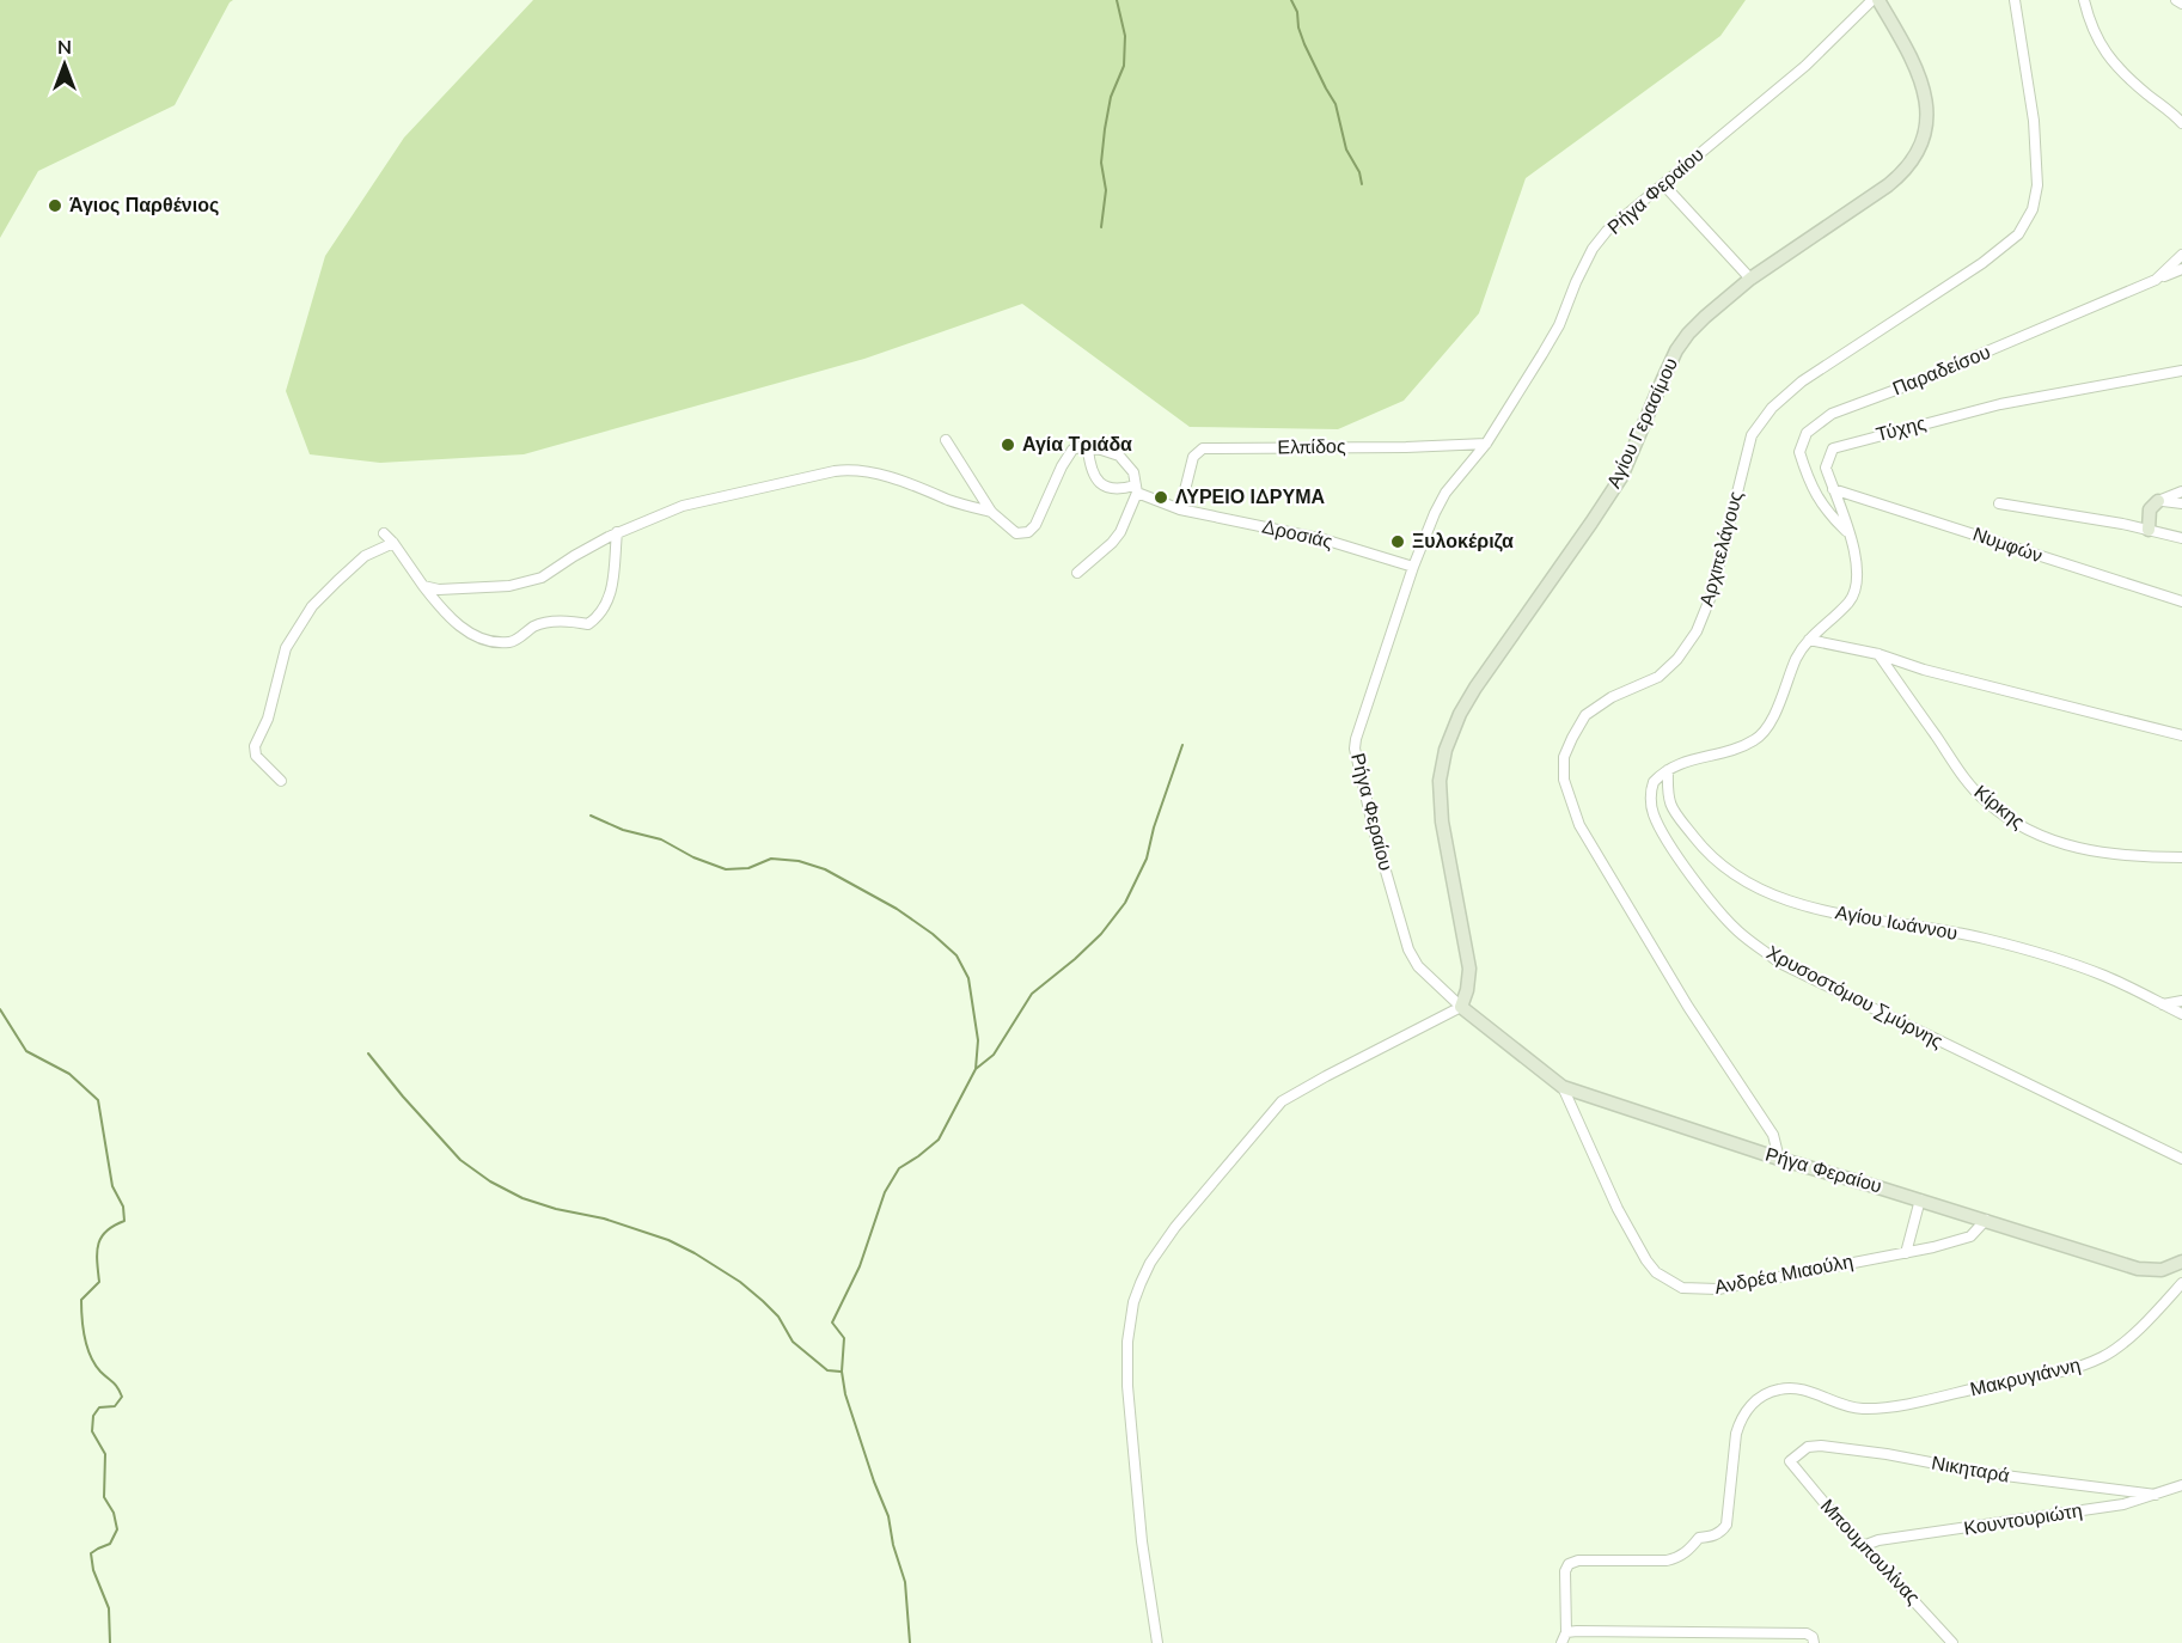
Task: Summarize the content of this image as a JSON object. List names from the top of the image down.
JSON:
{
  "streets": {
    "street": [
      "Ρήγα Φεραίου",
      "Παραδείσου",
      "Αγίου Γερασίμου",
      "Τύχης",
      "Ελπίδος",
      "Δροσιάς",
      "Νυμφών",
      "Αρχιπελάγους",
      "Κίρκης",
      "Αγίου Ιωάννου",
      "Χρυσοστόμου Σμύρνης",
      "Ανδρέα Μιαούλη",
      "Μακρυγιάννη",
      "Νικηταρά",
      "Κουντουριώτη",
      "Μπουμπουλίνας"
    ]
  },
  "crossings": [
    ["Ρήγα Φεραίου", "Αγίου Γερασίμου"],
    ["Ρήγα Φεραίου", "Ελπίδος"],
    ["Ρήγα Φεραίου", "Δροσιάς"],
    ["Ρήγα Φεραίου", "Αρχιπελάγους"],
    ["Ρήγα Φεραίου", "Ανδρέα Μιαούλη"],
    ["Παραδείσου", "Τύχης"],
    ["Τύχης", "Νυμφών"],
    ["Ελπίδος", "Δροσιάς"],
    ["Αγίου Ιωάννου", "Χρυσοστόμου Σμύρνης"],
    ["Νικηταρά", "Κουντουριώτη"],
    ["Νικηταρά", "Μπουμπουλίνας"],
    ["Κουντουριώτη", "Μπουμπουλίνας"]
  ],
  "places": [
    "Άγιος Παρθένιος",
    "Αγία Τριάδα",
    "ΛΥΡΕΙΟ ΙΔΡΥΜΑ",
    "Ξυλοκέριζα"
  ],
  "north": "top"
}
